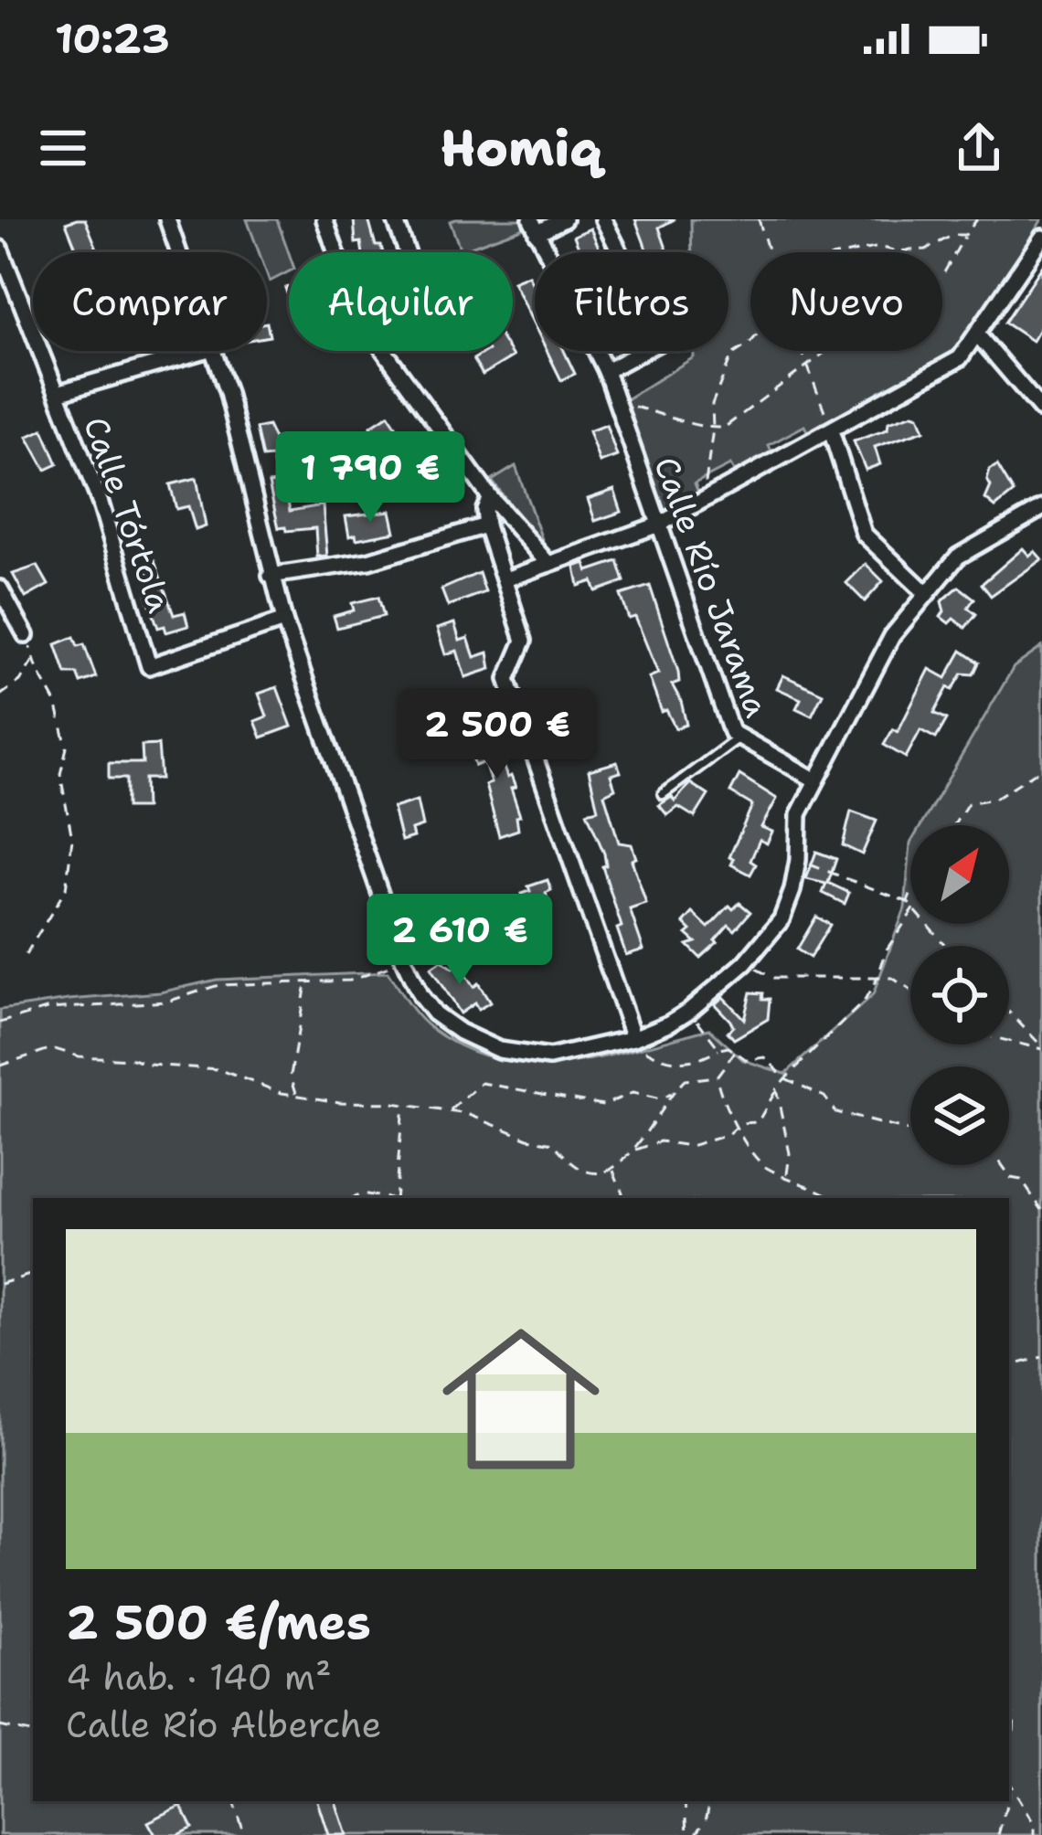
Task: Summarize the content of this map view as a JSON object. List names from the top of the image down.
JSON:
{
  "streets": {
    "street": ["Calle Tórtola", "Calle Río Jarama"]
  },
  "north": "top right",
  "page": {
    "status": "10:23",
    "header": "Homiq",
    "chip": [
      "Comprar",
      "Alquilar",
      "Filtros",
      "Nuevo"
    ],
    "price": ["1 790 €", "2 500 €", "2 610 €"],
    "list": [
      {
        "name": "2 500 €/mes",
        "note": "4 hab. · 140 m² · Calle Río Alberche"
      }
    ]
  }
}
